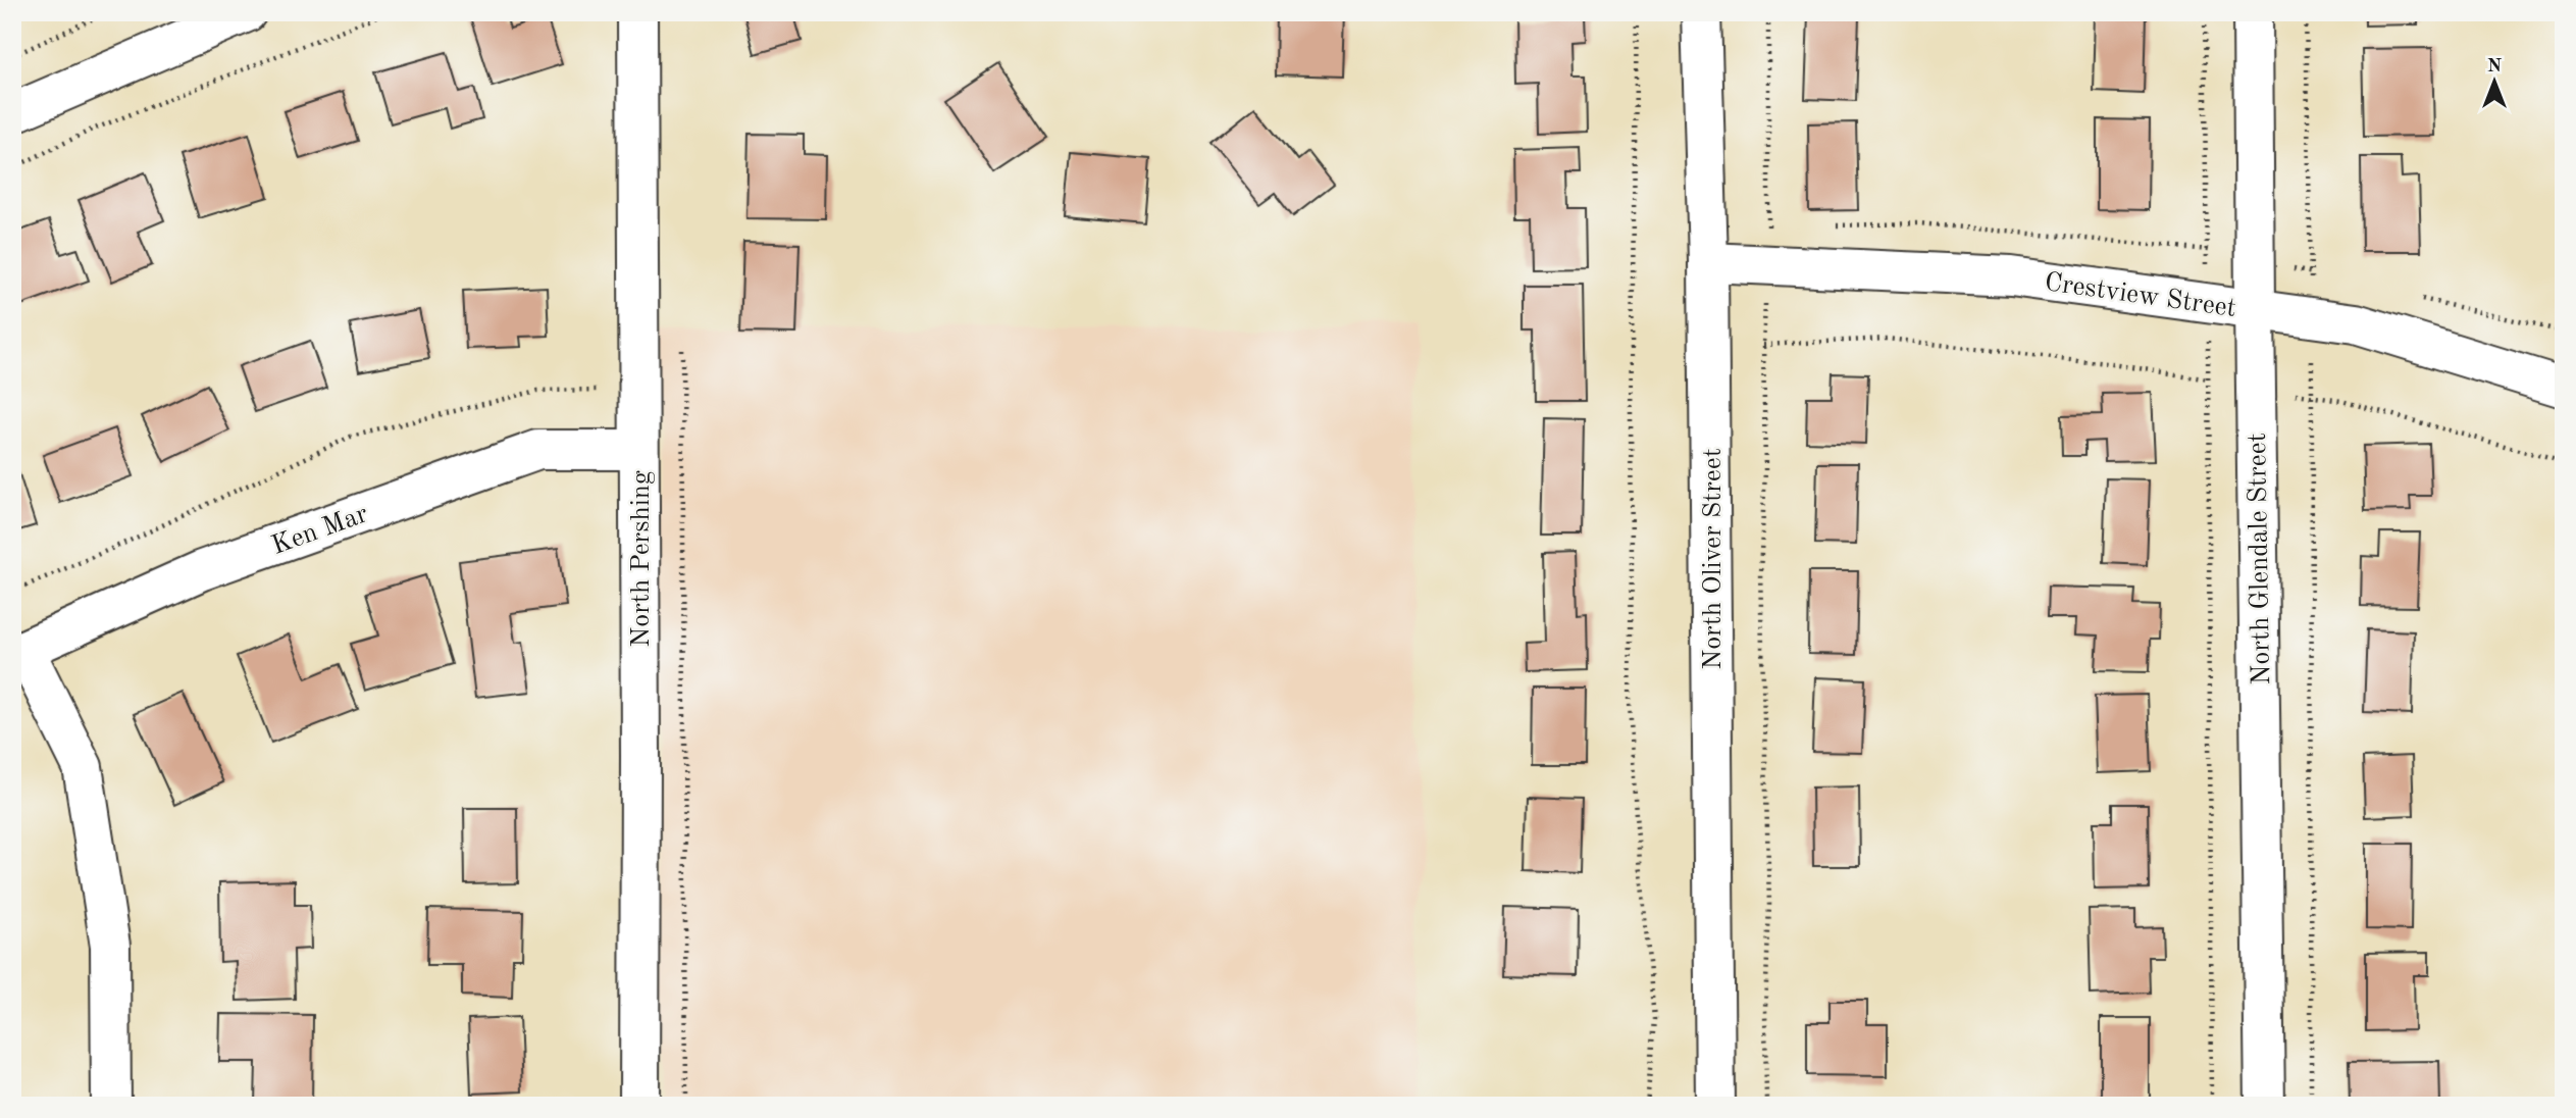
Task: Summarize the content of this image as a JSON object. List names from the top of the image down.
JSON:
{
  "streets": {
    "street": [
      "Crestview Street",
      "Ken Mar",
      "North Pershing",
      "North Oliver Street",
      "North Glendale Street"
    ]
  },
  "crossings": [
    ["Crestview Street", "North Oliver Street"],
    ["Crestview Street", "North Glendale Street"],
    ["Ken Mar", "North Pershing"]
  ],
  "north": "top"
}
